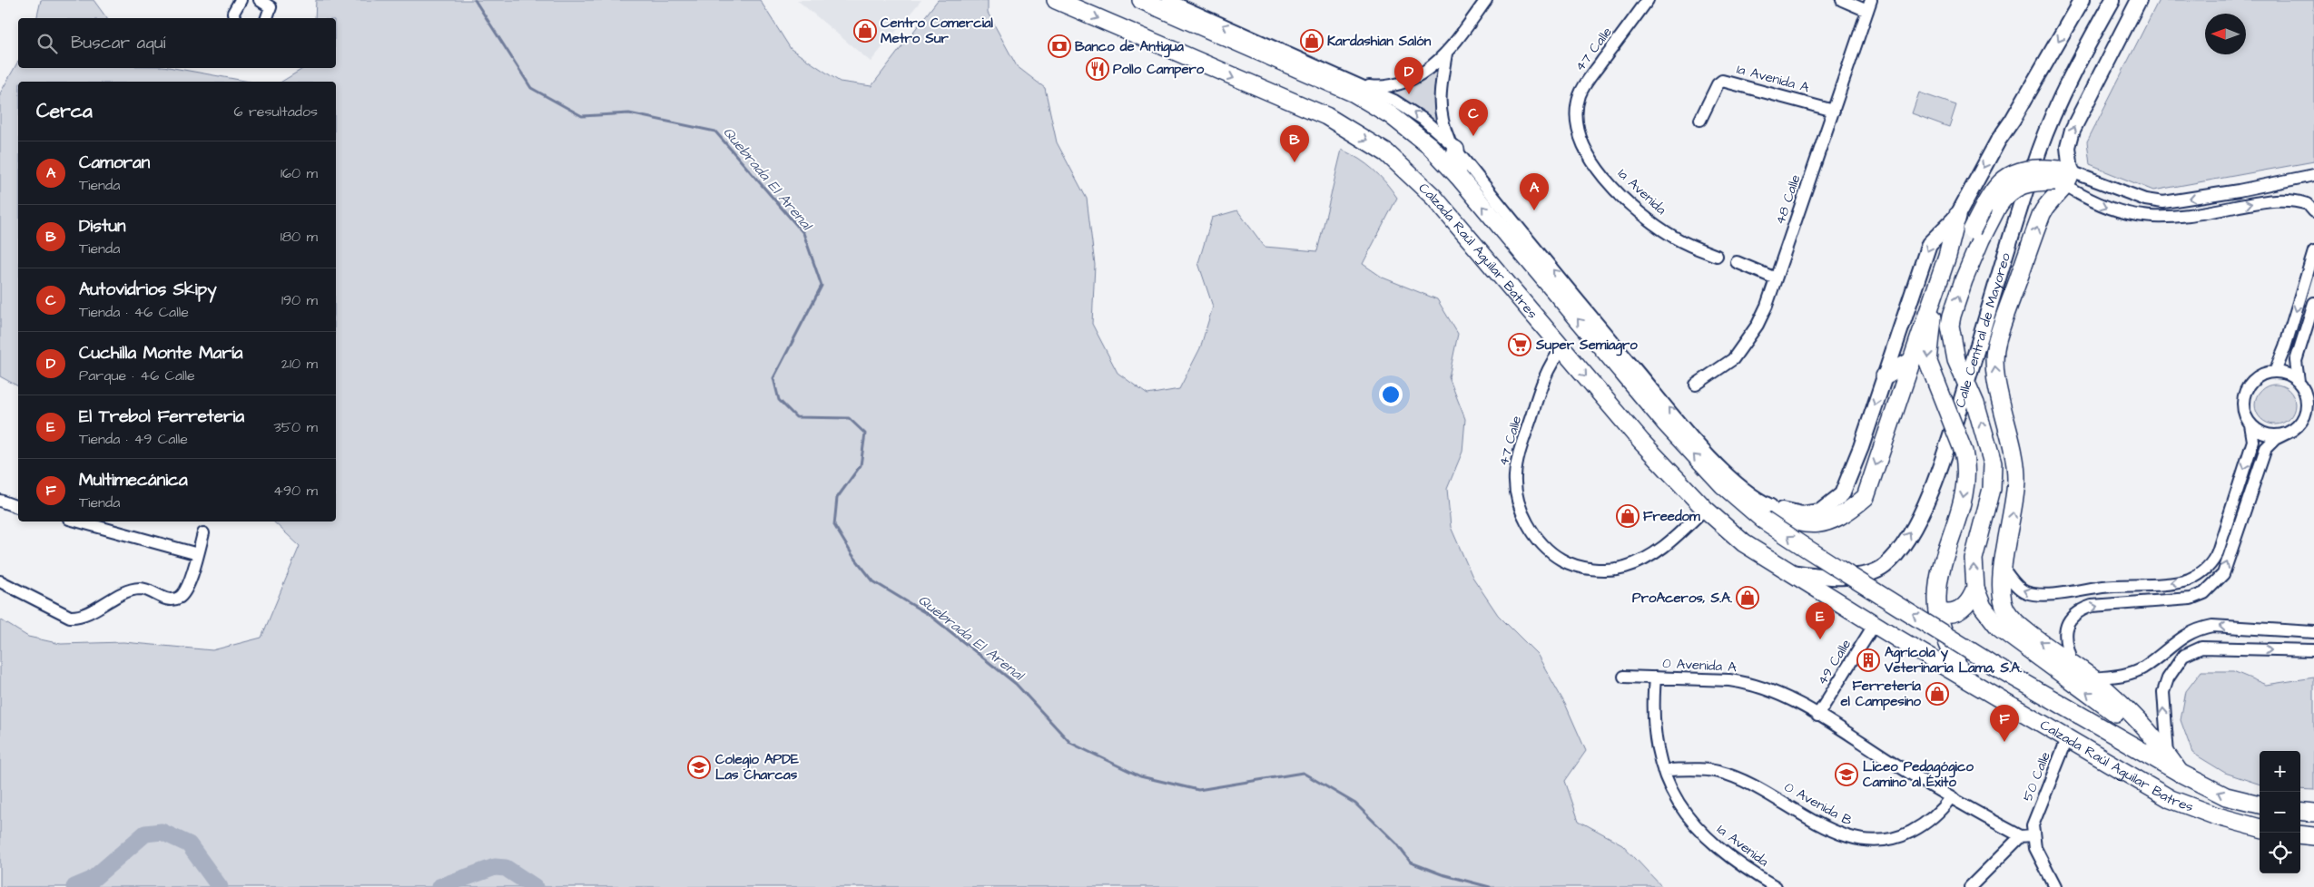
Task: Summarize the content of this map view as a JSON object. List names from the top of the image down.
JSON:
{
  "streets": {
    "highway": ["Calzada Raúl Aguilar Batres"],
    "main road": ["Calle Central de Mayoreo"],
    "street": [
      "47 Calle",
      "1a Avenida A",
      "1a Avenida",
      "48 Calle",
      "49 Calle",
      "0 Avenida A",
      "50 Calle",
      "0 Avenida B"
    ]
  },
  "crossings": [
    ["47 Calle", "1a Avenida"],
    ["47 Calle", "Calzada Raúl Aguilar Batres"],
    ["1a Avenida A", "48 Calle"],
    ["1a Avenida", "0 Avenida A"],
    ["1a Avenida", "0 Avenida B"],
    ["Calzada Raúl Aguilar Batres", "Calle Central de Mayoreo"],
    ["Calzada Raúl Aguilar Batres", "49 Calle"],
    ["Calzada Raúl Aguilar Batres", "50 Calle"],
    ["49 Calle", "0 Avenida A"],
    ["0 Avenida A", "50 Calle"],
    ["0 Avenida A", "0 Avenida B"]
  ],
  "one_way": ["Calle Central de Mayoreo"],
  "water": ["Quebrada El Arenal"],
  "places": {
    "shop": [
      "Centro Comercial Metro Sur",
      "Kardashian Salón",
      "Freedom",
      "ProAceros, S.A.",
      "Ferretería el Campesino"
    ],
    "bank": ["Banco de Antigua"],
    "restaurant": ["Pollo Campero"],
    "supermarket": ["Super Semiagro"],
    "building": ["Agrícola y Veterinaria Lama, S.A."],
    "school or university": ["Colegio APDE Las Charcas", "Liceo Pedagógico Camino al Éxito"]
  },
  "north": "left",
  "page": {
    "search": "Buscar aquí",
    "pins": [
      "D",
      "C",
      "B",
      "A",
      "E",
      "F"
    ],
    "heading": ["Cerca", "6 resultados"],
    "list": [
      {
        "mark": "A",
        "name": "Camoran",
        "note": "Tienda",
        "value": "160 m"
      },
      {
        "mark": "B",
        "name": "Distun",
        "note": "Tienda",
        "value": "180 m"
      },
      {
        "mark": "C",
        "name": "Autovidrios Skipy",
        "note": "Tienda · 46 Calle",
        "value": "190 m"
      },
      {
        "mark": "D",
        "name": "Cuchilla Monte María",
        "note": "Parque · 46 Calle",
        "value": "210 m"
      },
      {
        "mark": "E",
        "name": "El Trebol Ferreteria",
        "note": "Tienda · 49 Calle",
        "value": "350 m"
      },
      {
        "mark": "F",
        "name": "Multimecánica",
        "note": "Tienda",
        "value": "490 m"
      }
    ],
    "map_buttons": ["+", "−"]
  }
}
